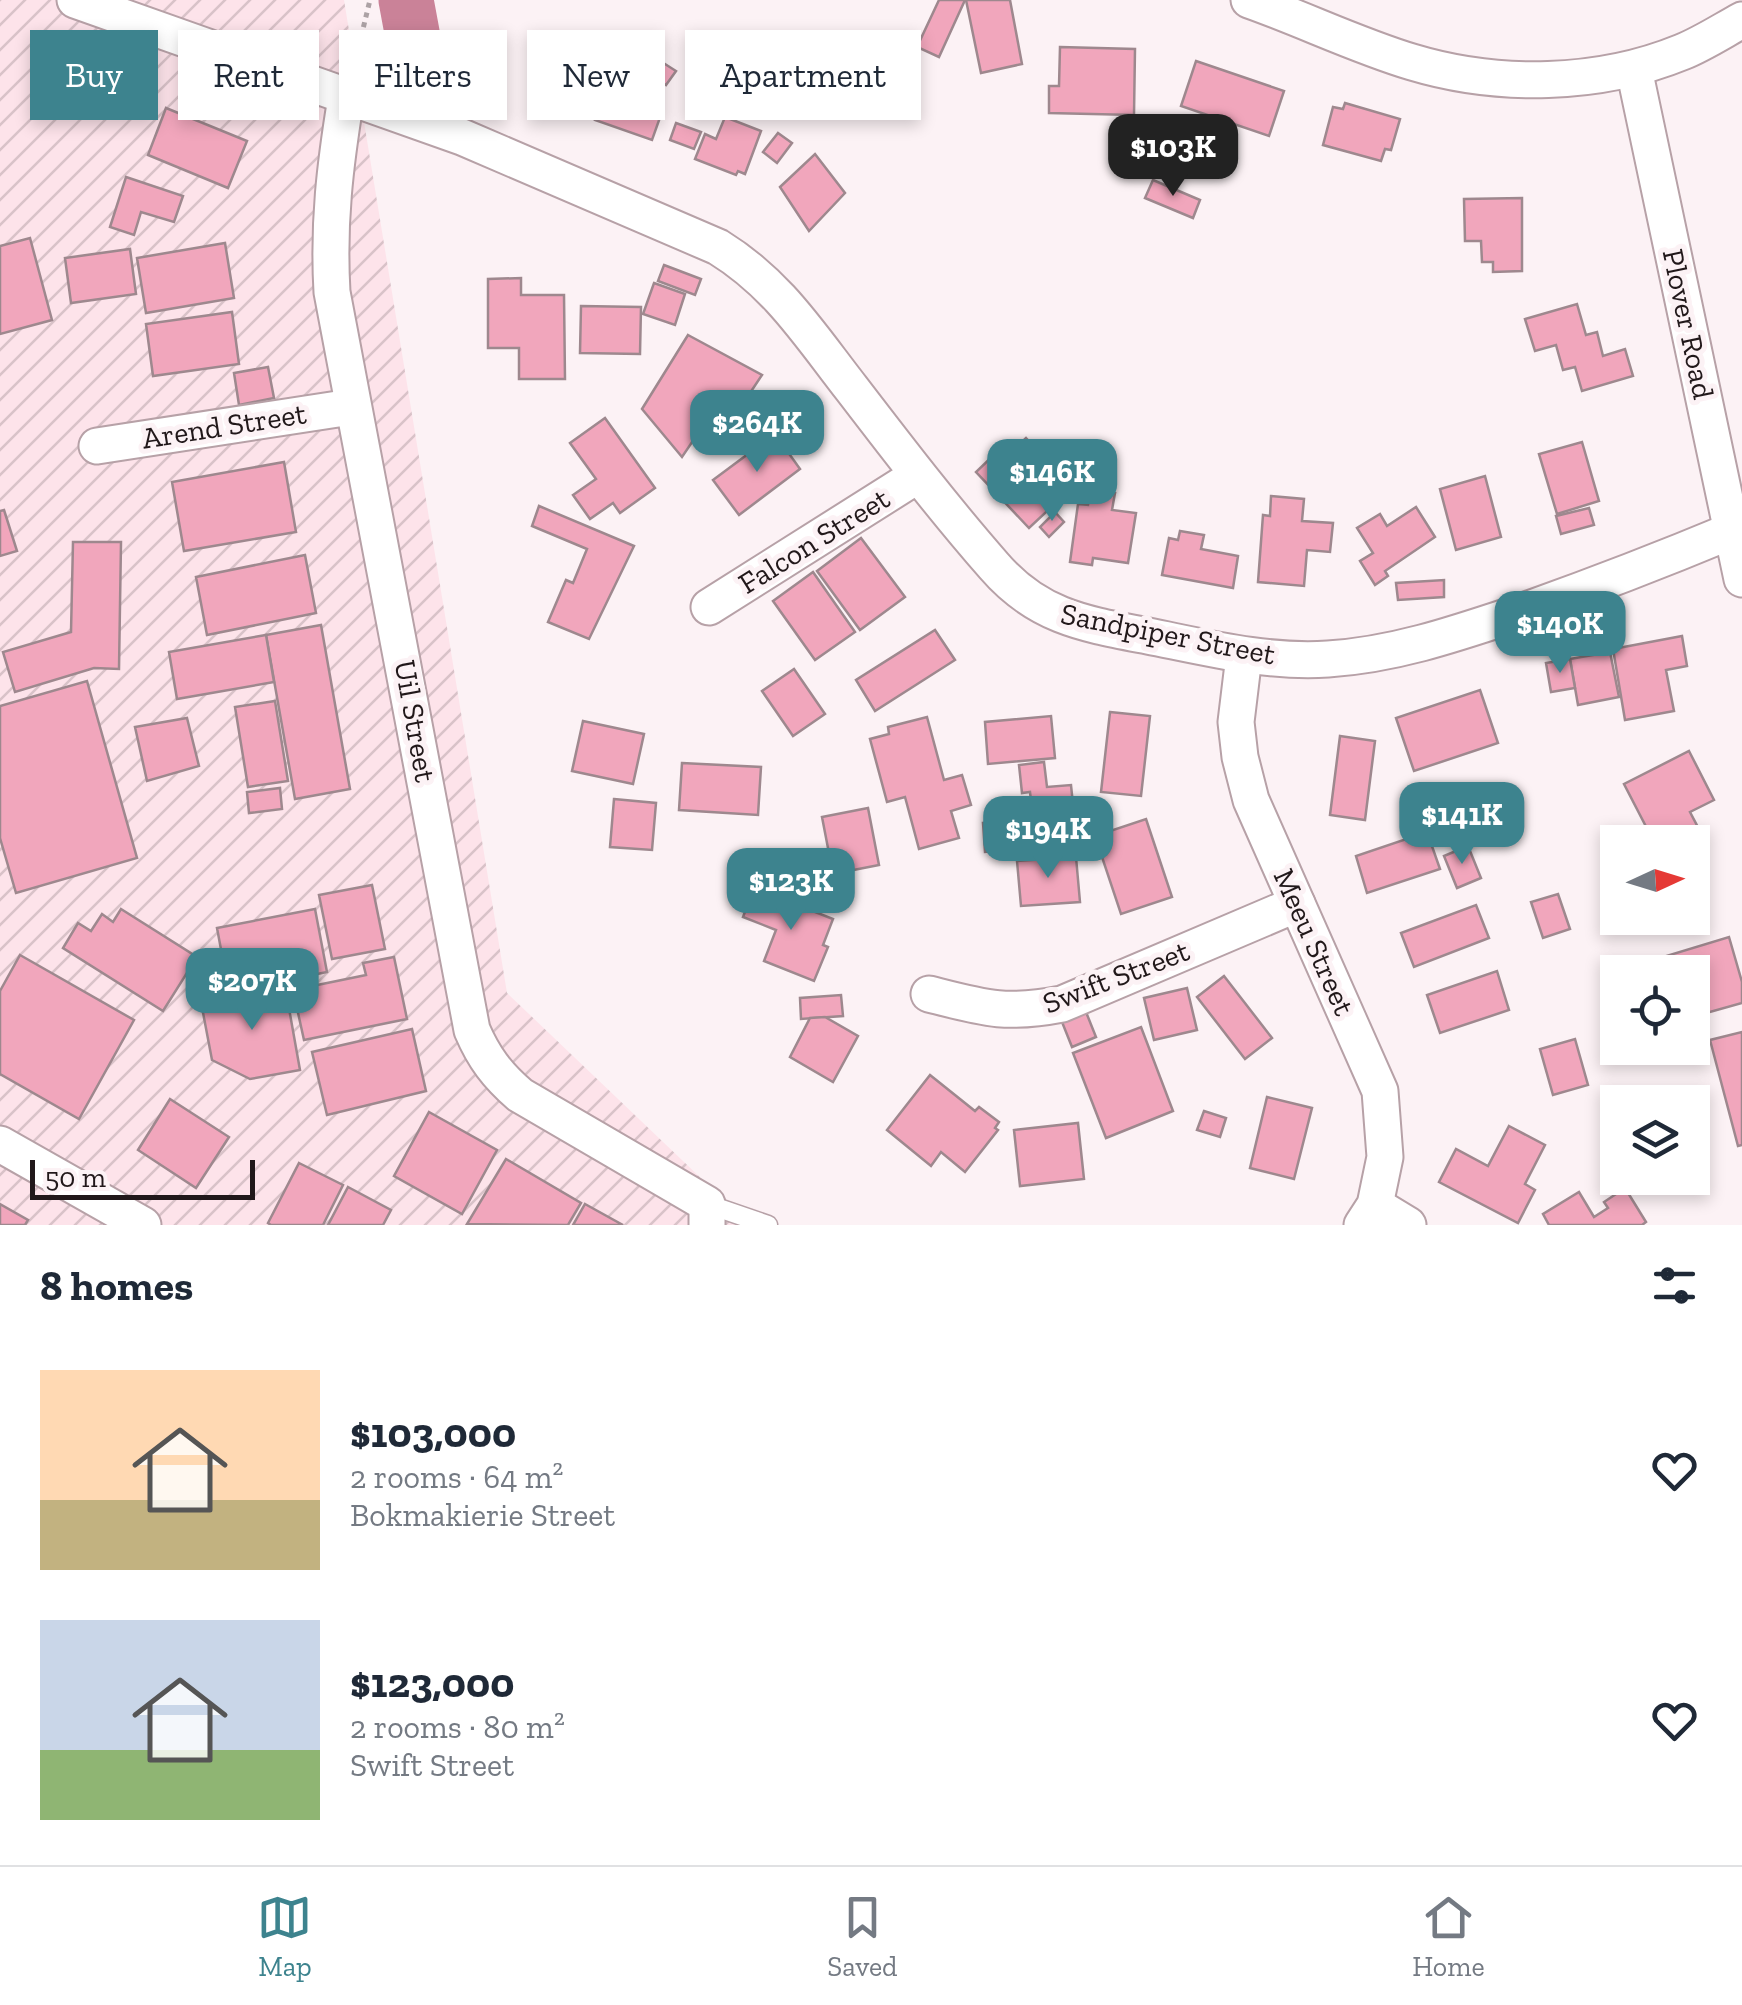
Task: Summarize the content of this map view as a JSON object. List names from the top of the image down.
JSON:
{
  "streets": {
    "street": [
      "Plover Road",
      "Arend Street",
      "Falcon Street",
      "Sandpiper Street",
      "Uil Street",
      "Meeu Street",
      "Swift Street"
    ]
  },
  "crossings": [
    ["Plover Road", "Sandpiper Street"],
    ["Arend Street", "Uil Street"],
    ["Falcon Street", "Sandpiper Street"],
    ["Sandpiper Street", "Meeu Street"],
    ["Meeu Street", "Swift Street"]
  ],
  "scale_bar": "50 m",
  "north": "right",
  "page": {
    "chip": [
      "Buy",
      "Rent",
      "Filters",
      "New",
      "Apartment"
    ],
    "price": [
      "$103K",
      "$264K",
      "$146K",
      "$140K",
      "$141K",
      "$194K",
      "$123K",
      "$207K"
    ],
    "scale": "50 m",
    "heading": "8 homes",
    "list": [
      {
        "name": "$103,000",
        "note": "2 rooms · 64 m² · Bokmakierie Street"
      },
      {
        "name": "$123,000",
        "note": "2 rooms · 80 m² · Swift Street"
      }
    ],
    "tabs": ["Map", "Saved", "Home"]
  }
}
